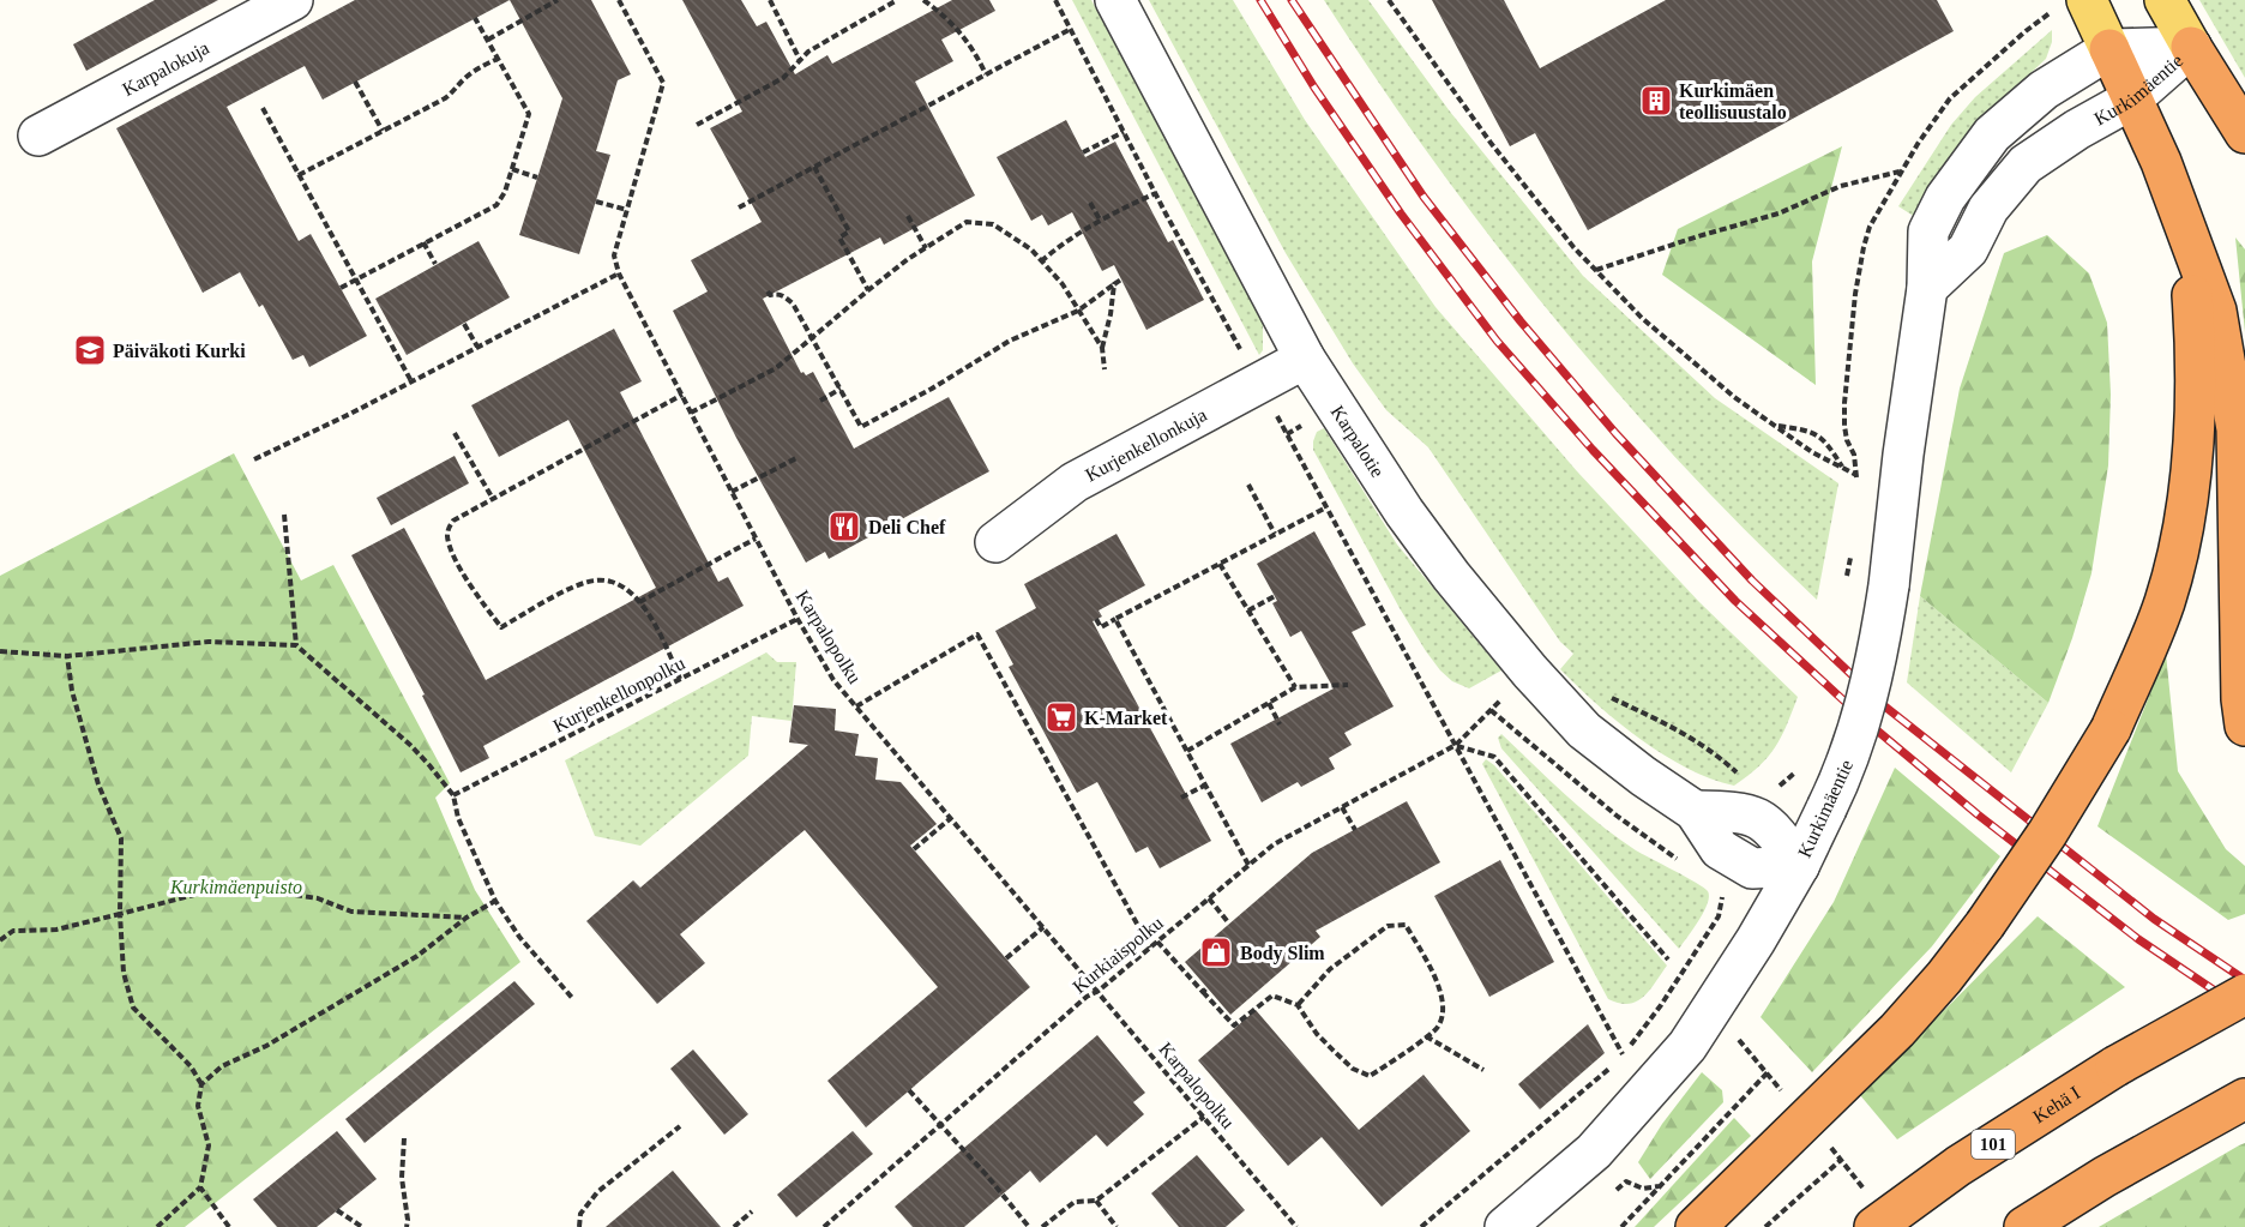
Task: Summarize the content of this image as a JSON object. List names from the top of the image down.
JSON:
{
  "streets": {
    "highway": ["Kehä I", "101"],
    "street": [
      "Karpalokuja",
      "Kurkimäentie",
      "Karpalotie",
      "Kurjenkellonkuja"
    ],
    "path": ["Karpalopolku", "Kurjenkellonpolku", "Kurkiaispolku"]
  },
  "crossings": [
    ["Kurkimäentie", "Karpalotie"],
    ["Karpalotie", "Kurjenkellonkuja"],
    ["Karpalopolku", "Kurjenkellonpolku"],
    ["Karpalopolku", "Kurkiaispolku"]
  ],
  "parks": ["Kurkimäenpuisto"],
  "places": {
    "building": ["Kurkimäen teollisuustalo"],
    "school or university": ["Päiväkoti Kurki"],
    "restaurant": ["Deli Chef"],
    "supermarket": ["K-Market"],
    "shop": ["Body Slim"]
  }
}
